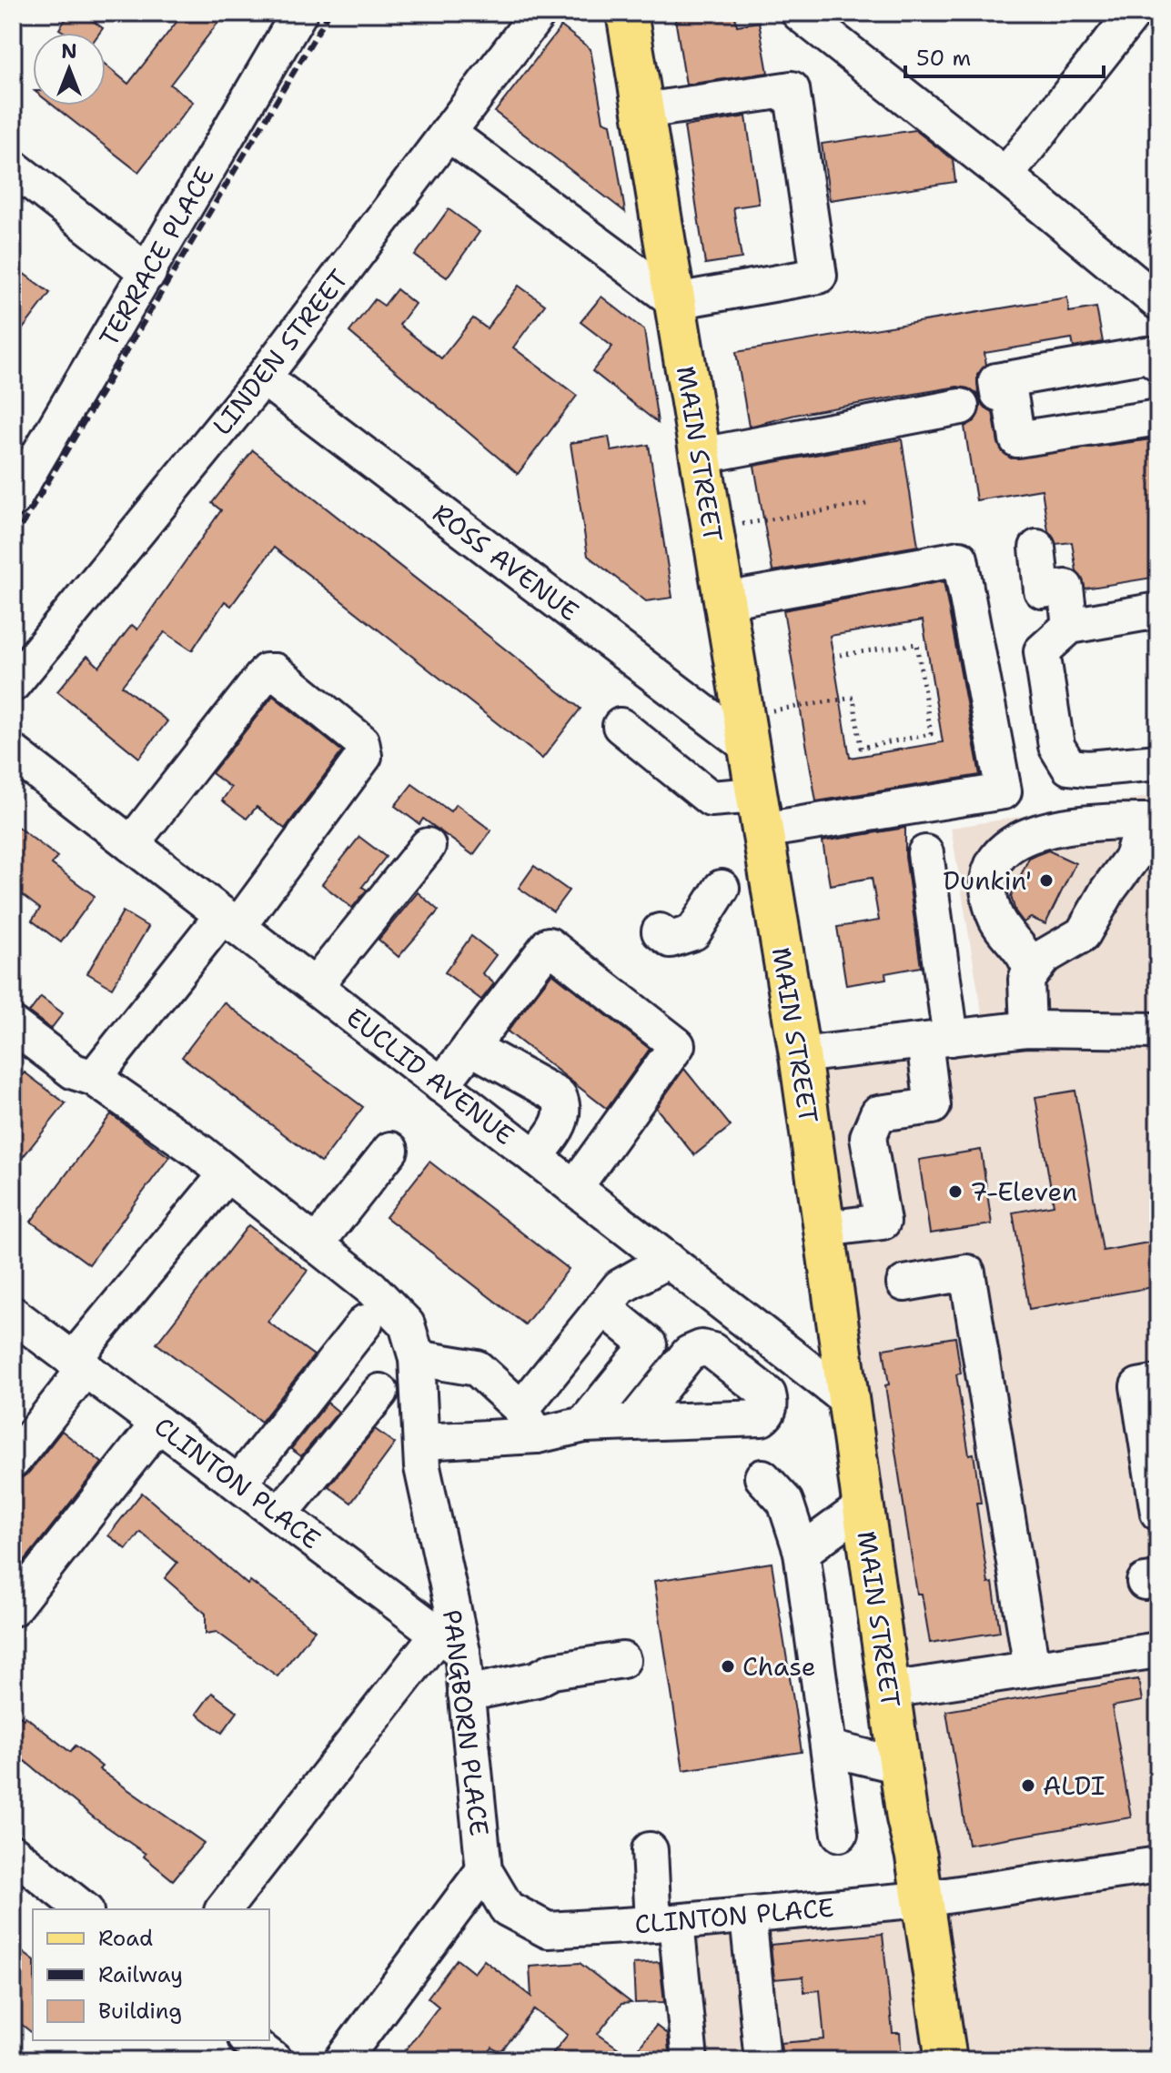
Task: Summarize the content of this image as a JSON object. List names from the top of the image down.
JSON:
{
  "streets": {
    "main road": ["MAIN STREET"],
    "street": [
      "TERRACE PLACE",
      "LINDEN STREET",
      "ROSS AVENUE",
      "EUCLID AVENUE",
      "CLINTON PLACE",
      "PANGBORN PLACE"
    ]
  },
  "crossings": [
    ["LINDEN STREET", "ROSS AVENUE"],
    ["MAIN STREET", "ROSS AVENUE"],
    ["MAIN STREET", "EUCLID AVENUE"],
    ["MAIN STREET", "CLINTON PLACE"],
    ["CLINTON PLACE", "PANGBORN PLACE"]
  ],
  "places": [
    "Dunkin'",
    "7-Eleven",
    "Chase",
    "ALDI"
  ],
  "legend": ["Road", "Railway", "Building"],
  "scale_bar": "50 m",
  "north": "top"
}
